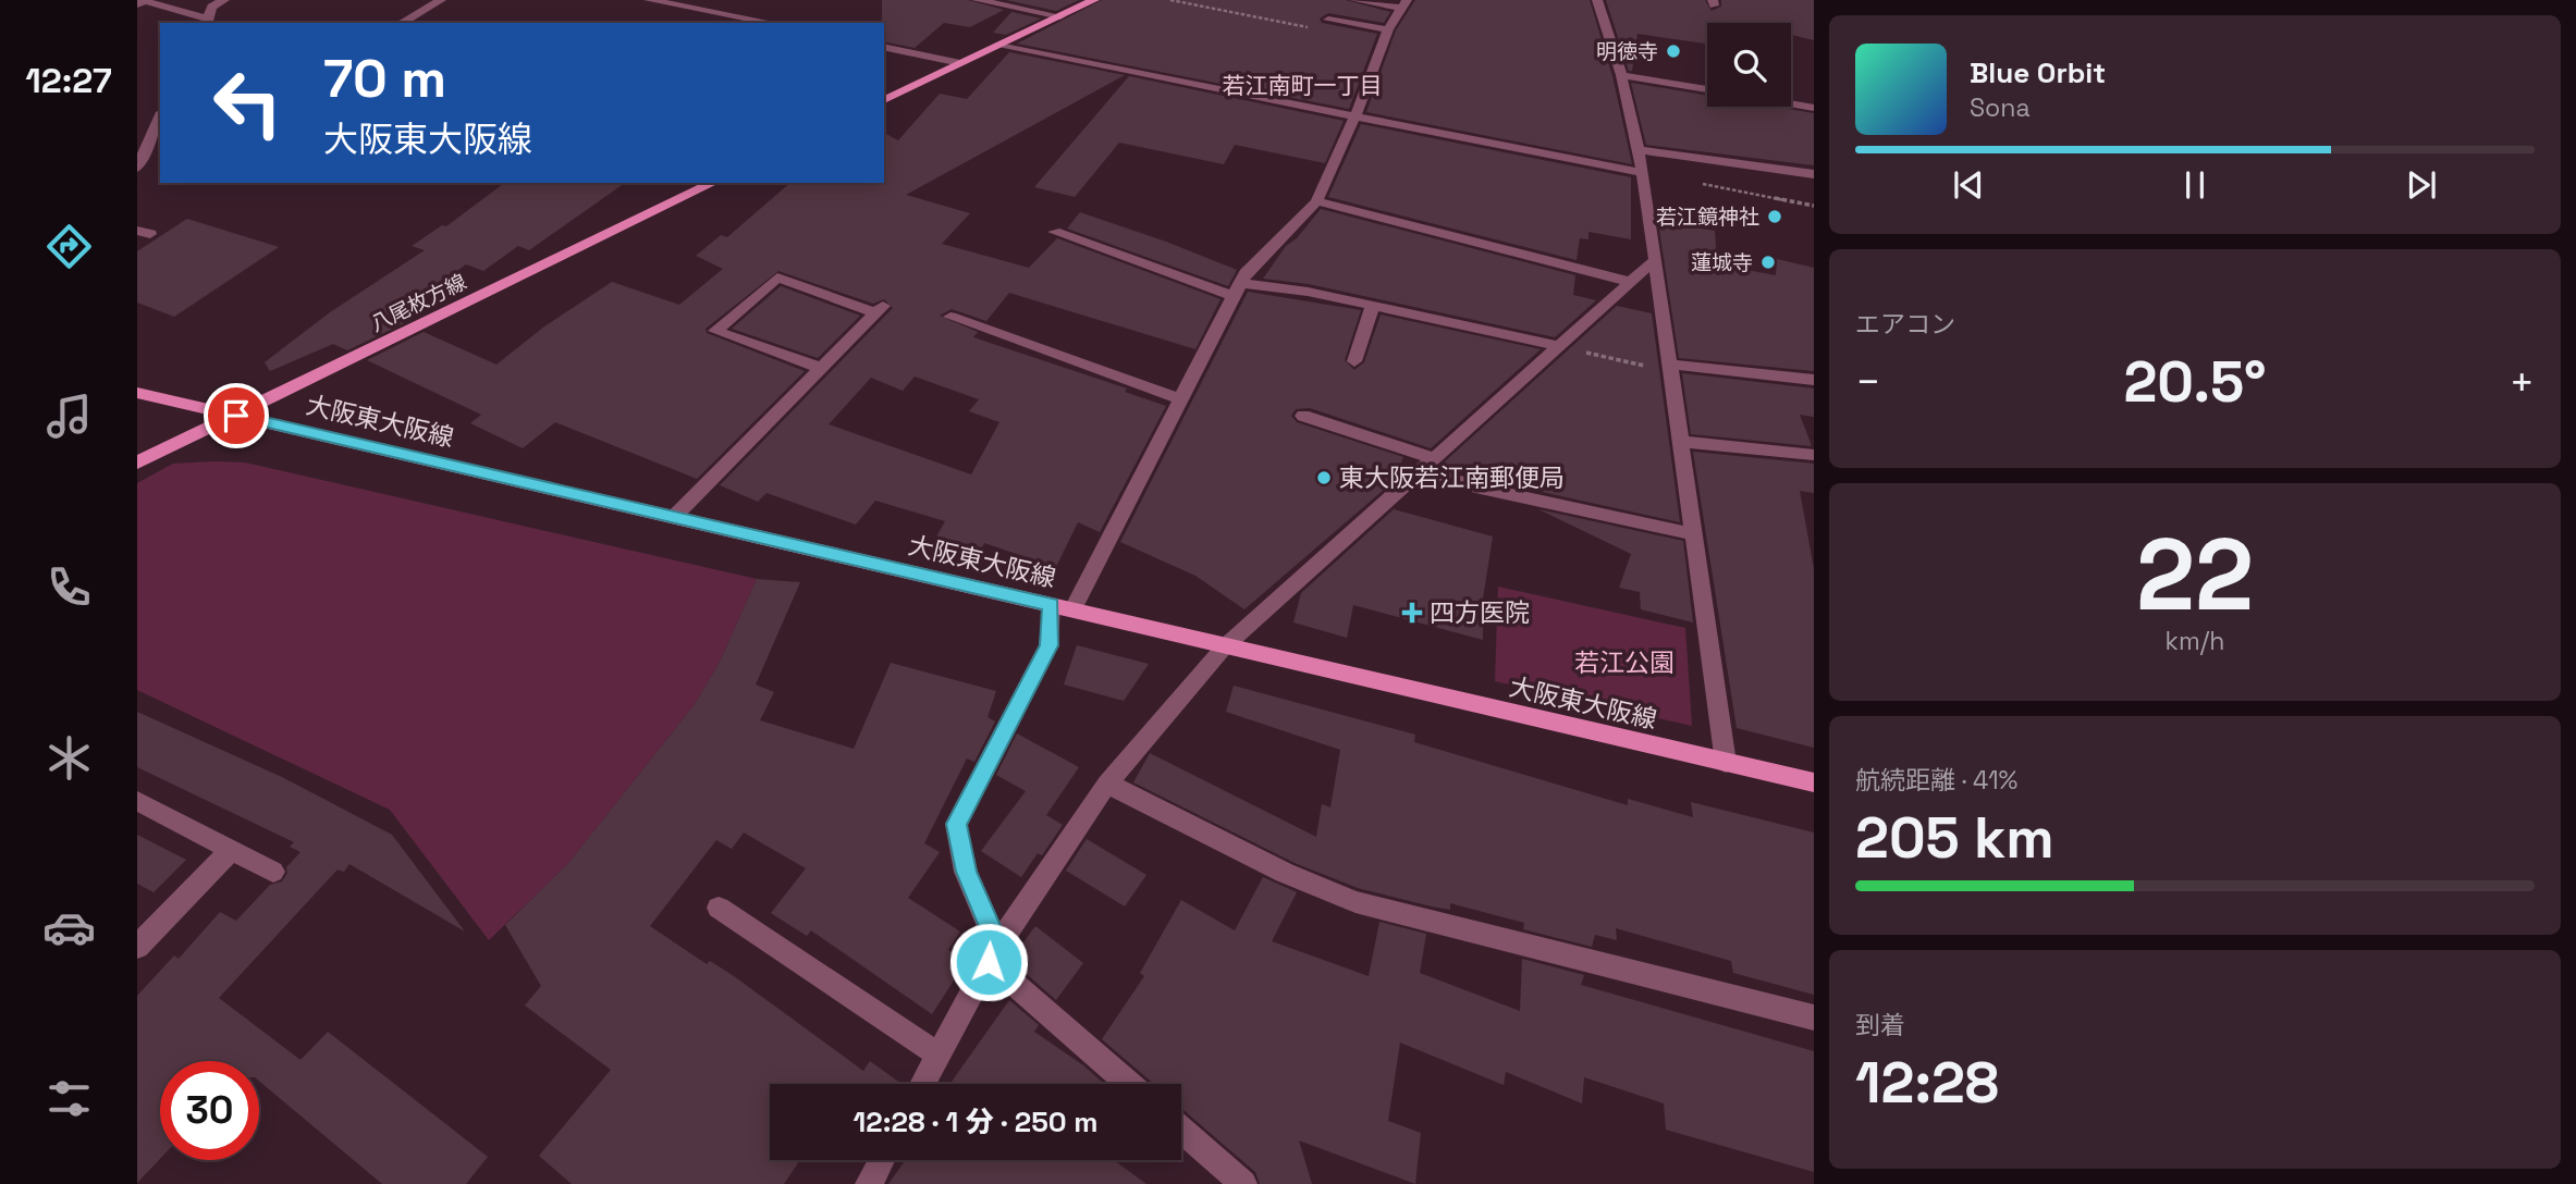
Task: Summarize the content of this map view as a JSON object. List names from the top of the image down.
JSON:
{
  "streets": {
    "main road": ["八尾枚方線", "大阪東大阪線"]
  },
  "crossings": [
    ["八尾枚方線", "大阪東大阪線"]
  ],
  "districts": ["若江南町一丁目"],
  "parks": ["若江公園"],
  "places": {
    "other": [
      "明徳寺",
      "若江鏡神社",
      "蓮城寺",
      "東大阪若江南郵便局"
    ],
    "health": ["四方医院"]
  },
  "page": {
    "tabs": "12:27",
    "turn": ["70 m", "大阪東大阪線"],
    "song": ["Blue Orbit", "Sona"],
    "tile": [
      "エアコン",
      ["22", "km/h"],
      ["航続距離 · 41%", "205 km"],
      ["到着", "12:28"]
    ],
    "heat": ["−", "20.5°", "+"],
    "limit": "30",
    "trip": "12:28 · 1 分 · 250 m"
  }
}
